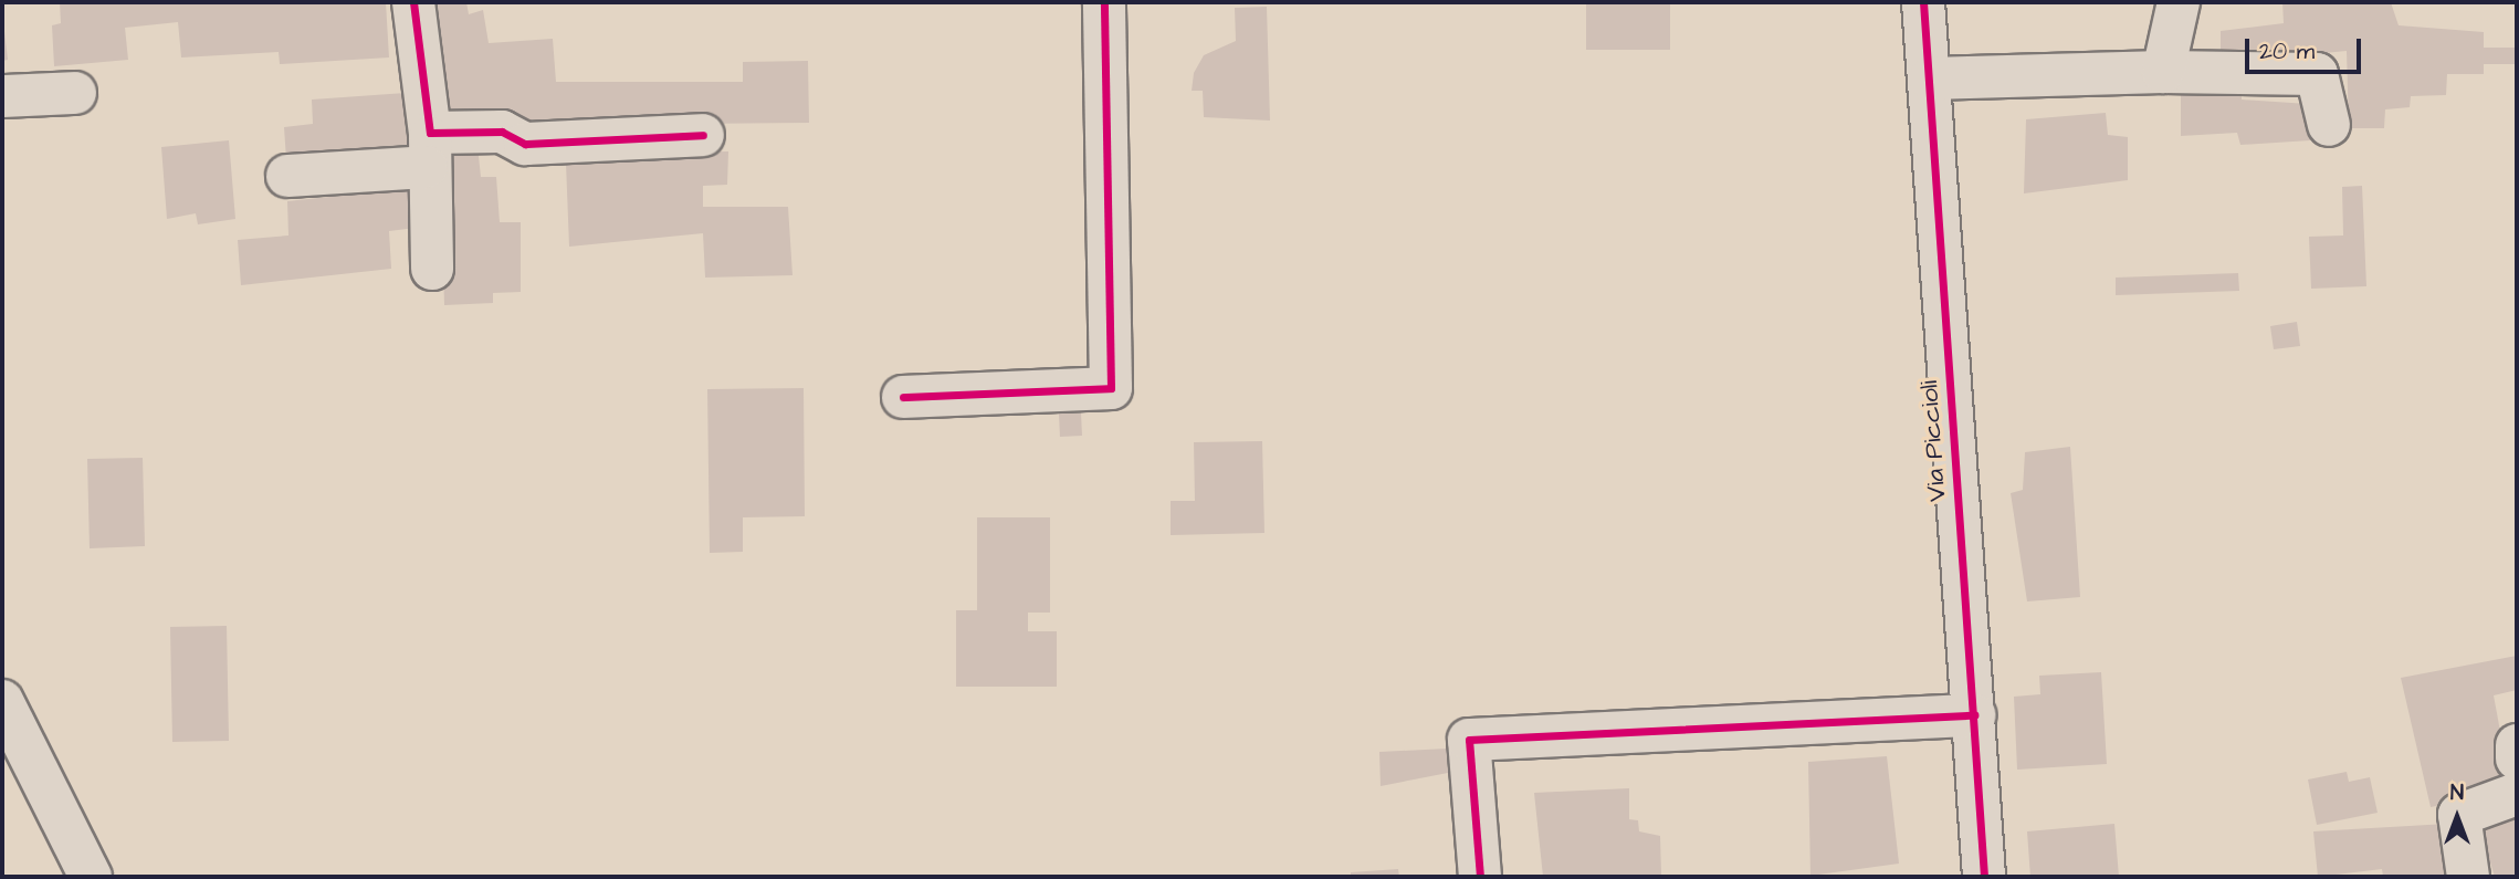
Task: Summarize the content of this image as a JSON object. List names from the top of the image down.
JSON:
{
  "streets": {
    "street": ["Via Piccioli"]
  },
  "scale_bar": "20 m",
  "north": "top"
}
